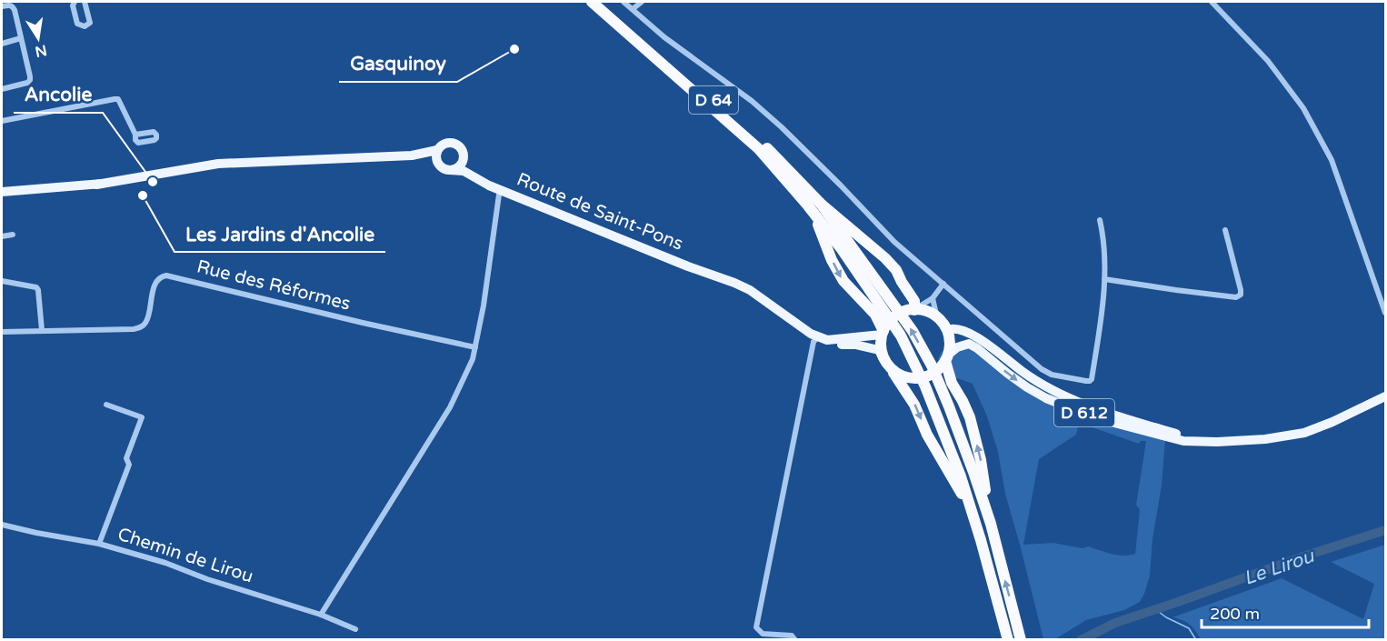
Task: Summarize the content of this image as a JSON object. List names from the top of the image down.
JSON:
{
  "streets": {
    "highway": ["D 64"],
    "main road": ["Route de Saint-Pons", "D 612"],
    "street": ["Rue des Réformes", "Chemin de Lirou"]
  },
  "crossings": [
    ["D 64", "Route de Saint-Pons"],
    ["D 64", "D 612"],
    ["Route de Saint-Pons", "D 612"]
  ],
  "water": ["Le Lirou"],
  "places": ["Gasquinoy", "Ancolie", "Les Jardins d'Ancolie"],
  "scale_bar": "200 m",
  "north": "bottom"
}
